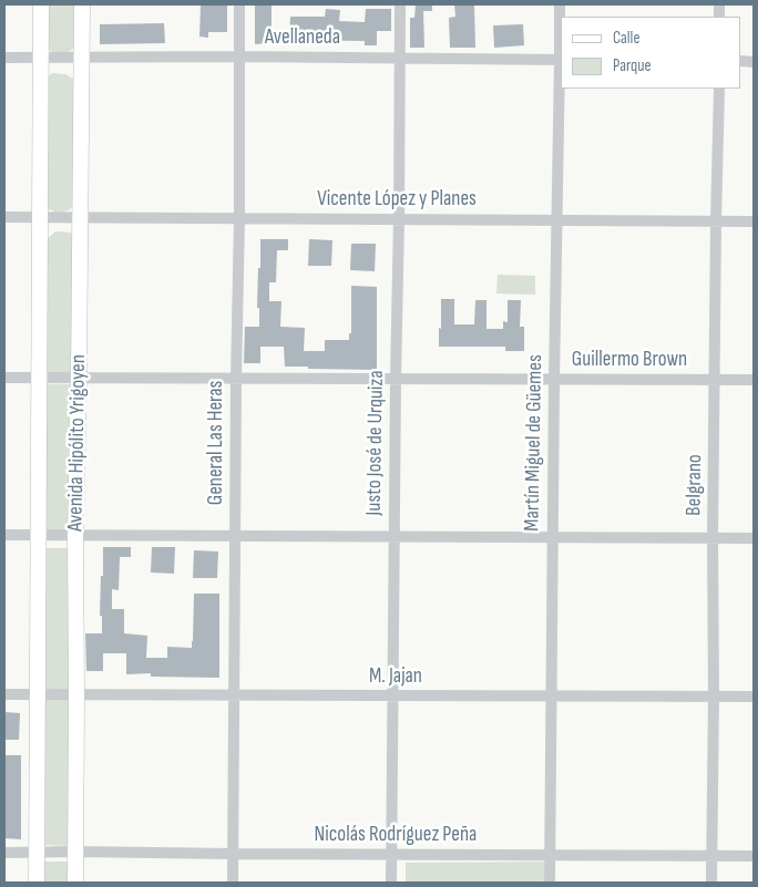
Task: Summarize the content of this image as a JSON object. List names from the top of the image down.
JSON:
{
  "streets": {
    "main road": ["Avenida Hipólito Yrigoyen"],
    "street": [
      "Avellaneda",
      "Vicente López y Planes",
      "Guillermo Brown",
      "General Las Heras",
      "Justo José de Urquiza",
      "Martín Miguel de Güemes",
      "Belgrano",
      "M. Jajan",
      "Nicolás Rodríguez Peña"
    ]
  },
  "crossings": [
    ["Avellaneda", "Avenida Hipólito Yrigoyen"],
    ["Avellaneda", "General Las Heras"],
    ["Avellaneda", "Justo José de Urquiza"],
    ["Avellaneda", "Martín Miguel de Güemes"],
    ["Vicente López y Planes", "Avenida Hipólito Yrigoyen"],
    ["Vicente López y Planes", "General Las Heras"],
    ["Vicente López y Planes", "Justo José de Urquiza"],
    ["Vicente López y Planes", "Martín Miguel de Güemes"],
    ["Vicente López y Planes", "Belgrano"],
    ["Guillermo Brown", "Avenida Hipólito Yrigoyen"],
    ["Guillermo Brown", "General Las Heras"],
    ["Guillermo Brown", "Justo José de Urquiza"],
    ["Guillermo Brown", "Martín Miguel de Güemes"],
    ["Guillermo Brown", "Belgrano"],
    ["Avenida Hipólito Yrigoyen", "M. Jajan"],
    ["Avenida Hipólito Yrigoyen", "Nicolás Rodríguez Peña"],
    ["General Las Heras", "M. Jajan"],
    ["General Las Heras", "Nicolás Rodríguez Peña"],
    ["Justo José de Urquiza", "M. Jajan"],
    ["Justo José de Urquiza", "Nicolás Rodríguez Peña"],
    ["Martín Miguel de Güemes", "M. Jajan"],
    ["Martín Miguel de Güemes", "Nicolás Rodríguez Peña"],
    ["Belgrano", "M. Jajan"],
    ["Belgrano", "Nicolás Rodríguez Peña"]
  ],
  "legend": ["Calle", "Parque"]
}
